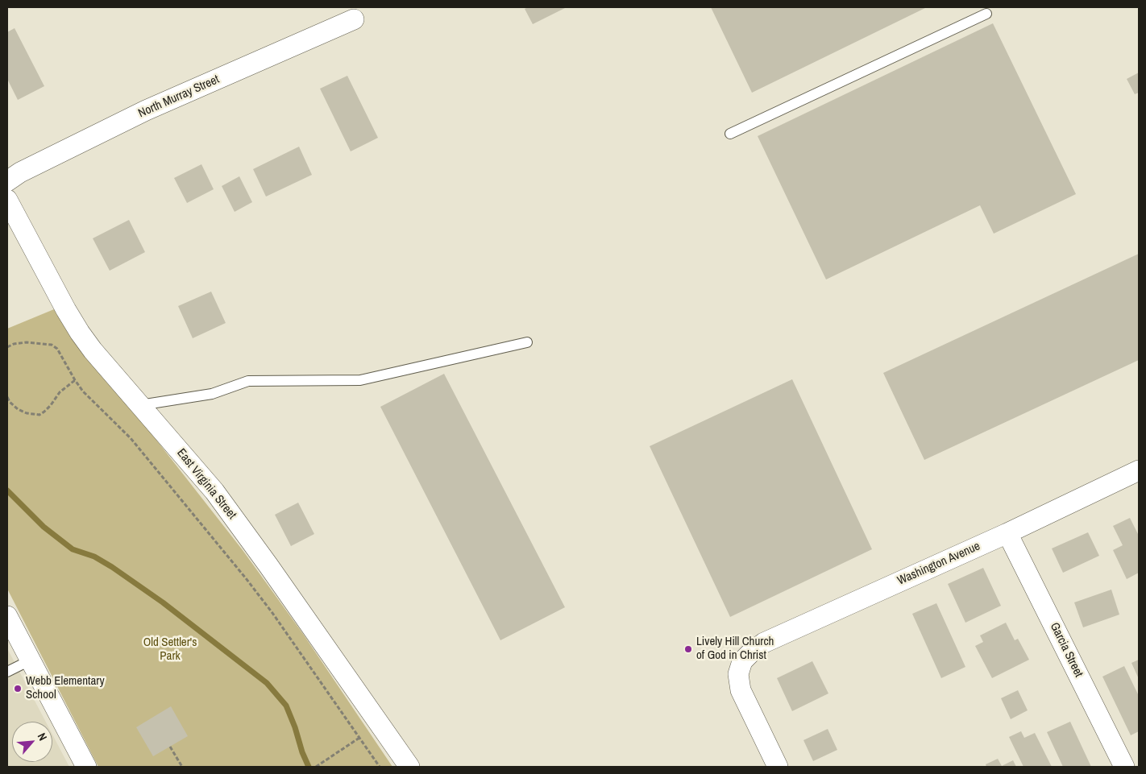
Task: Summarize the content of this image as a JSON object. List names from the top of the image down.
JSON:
{
  "streets": {
    "street": [
      "North Murray Street",
      "East Virginia Street",
      "Washington Avenue",
      "Garcia Street"
    ]
  },
  "crossings": [
    ["Washington Avenue", "Garcia Street"]
  ],
  "parks": ["Old Settler's Park"],
  "places": ["Lively Hill Church of God in Christ", "Webb Elementary School"],
  "north": "top right"
}
